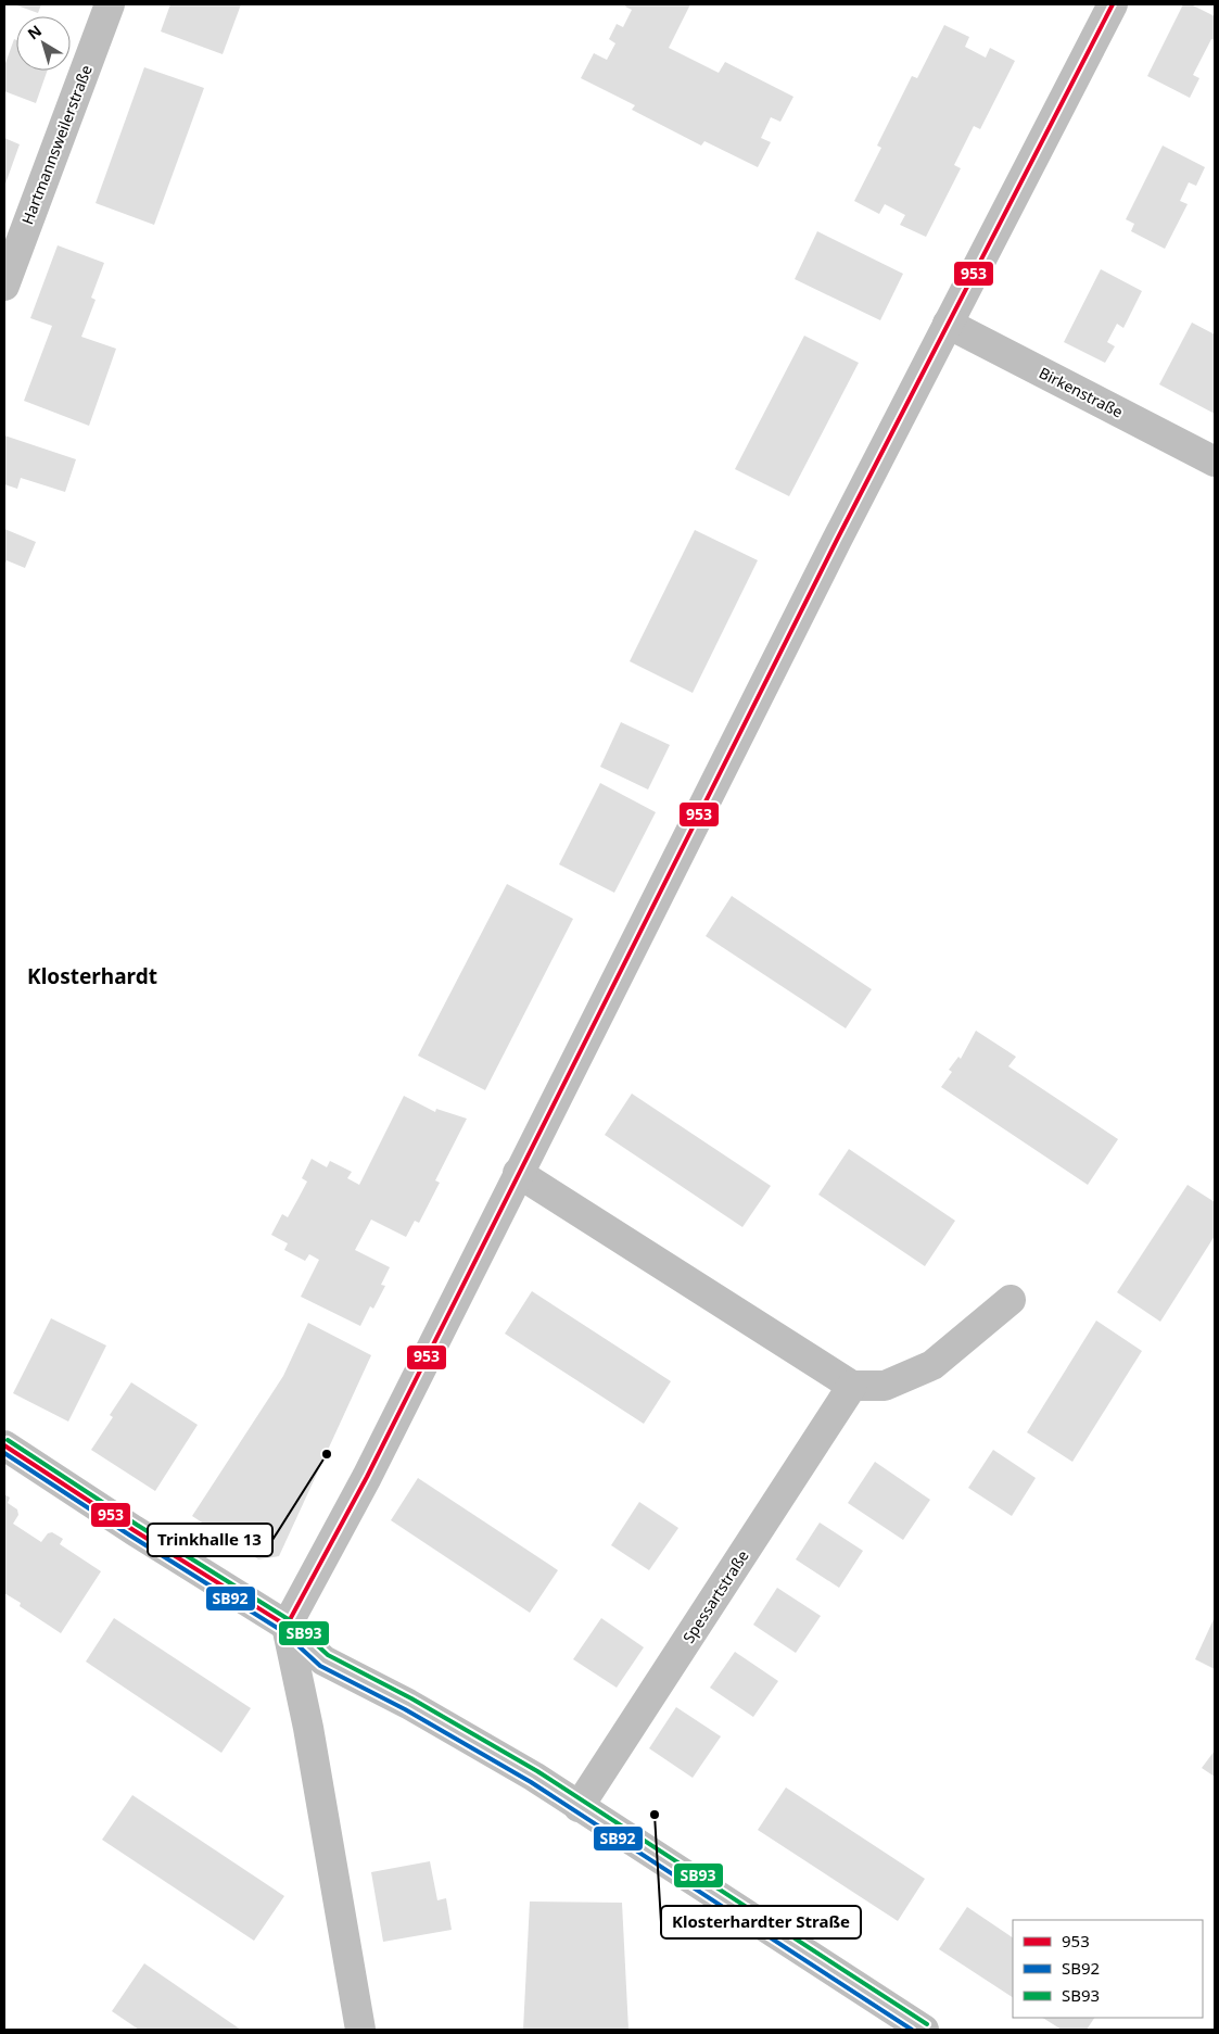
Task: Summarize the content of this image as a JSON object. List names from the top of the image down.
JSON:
{
  "streets": {
    "street": ["Hartmannsweilerstraße", "Birkenstraße", "Spessartstraße"]
  },
  "districts": ["Klosterhardt"],
  "places": ["Trinkhalle 13", "Klosterhardter Straße"],
  "lines": ["transit line 953", "transit line SB93", "transit line SB92"],
  "legend": ["953", "SB92", "SB93"],
  "north": "top left"
}
